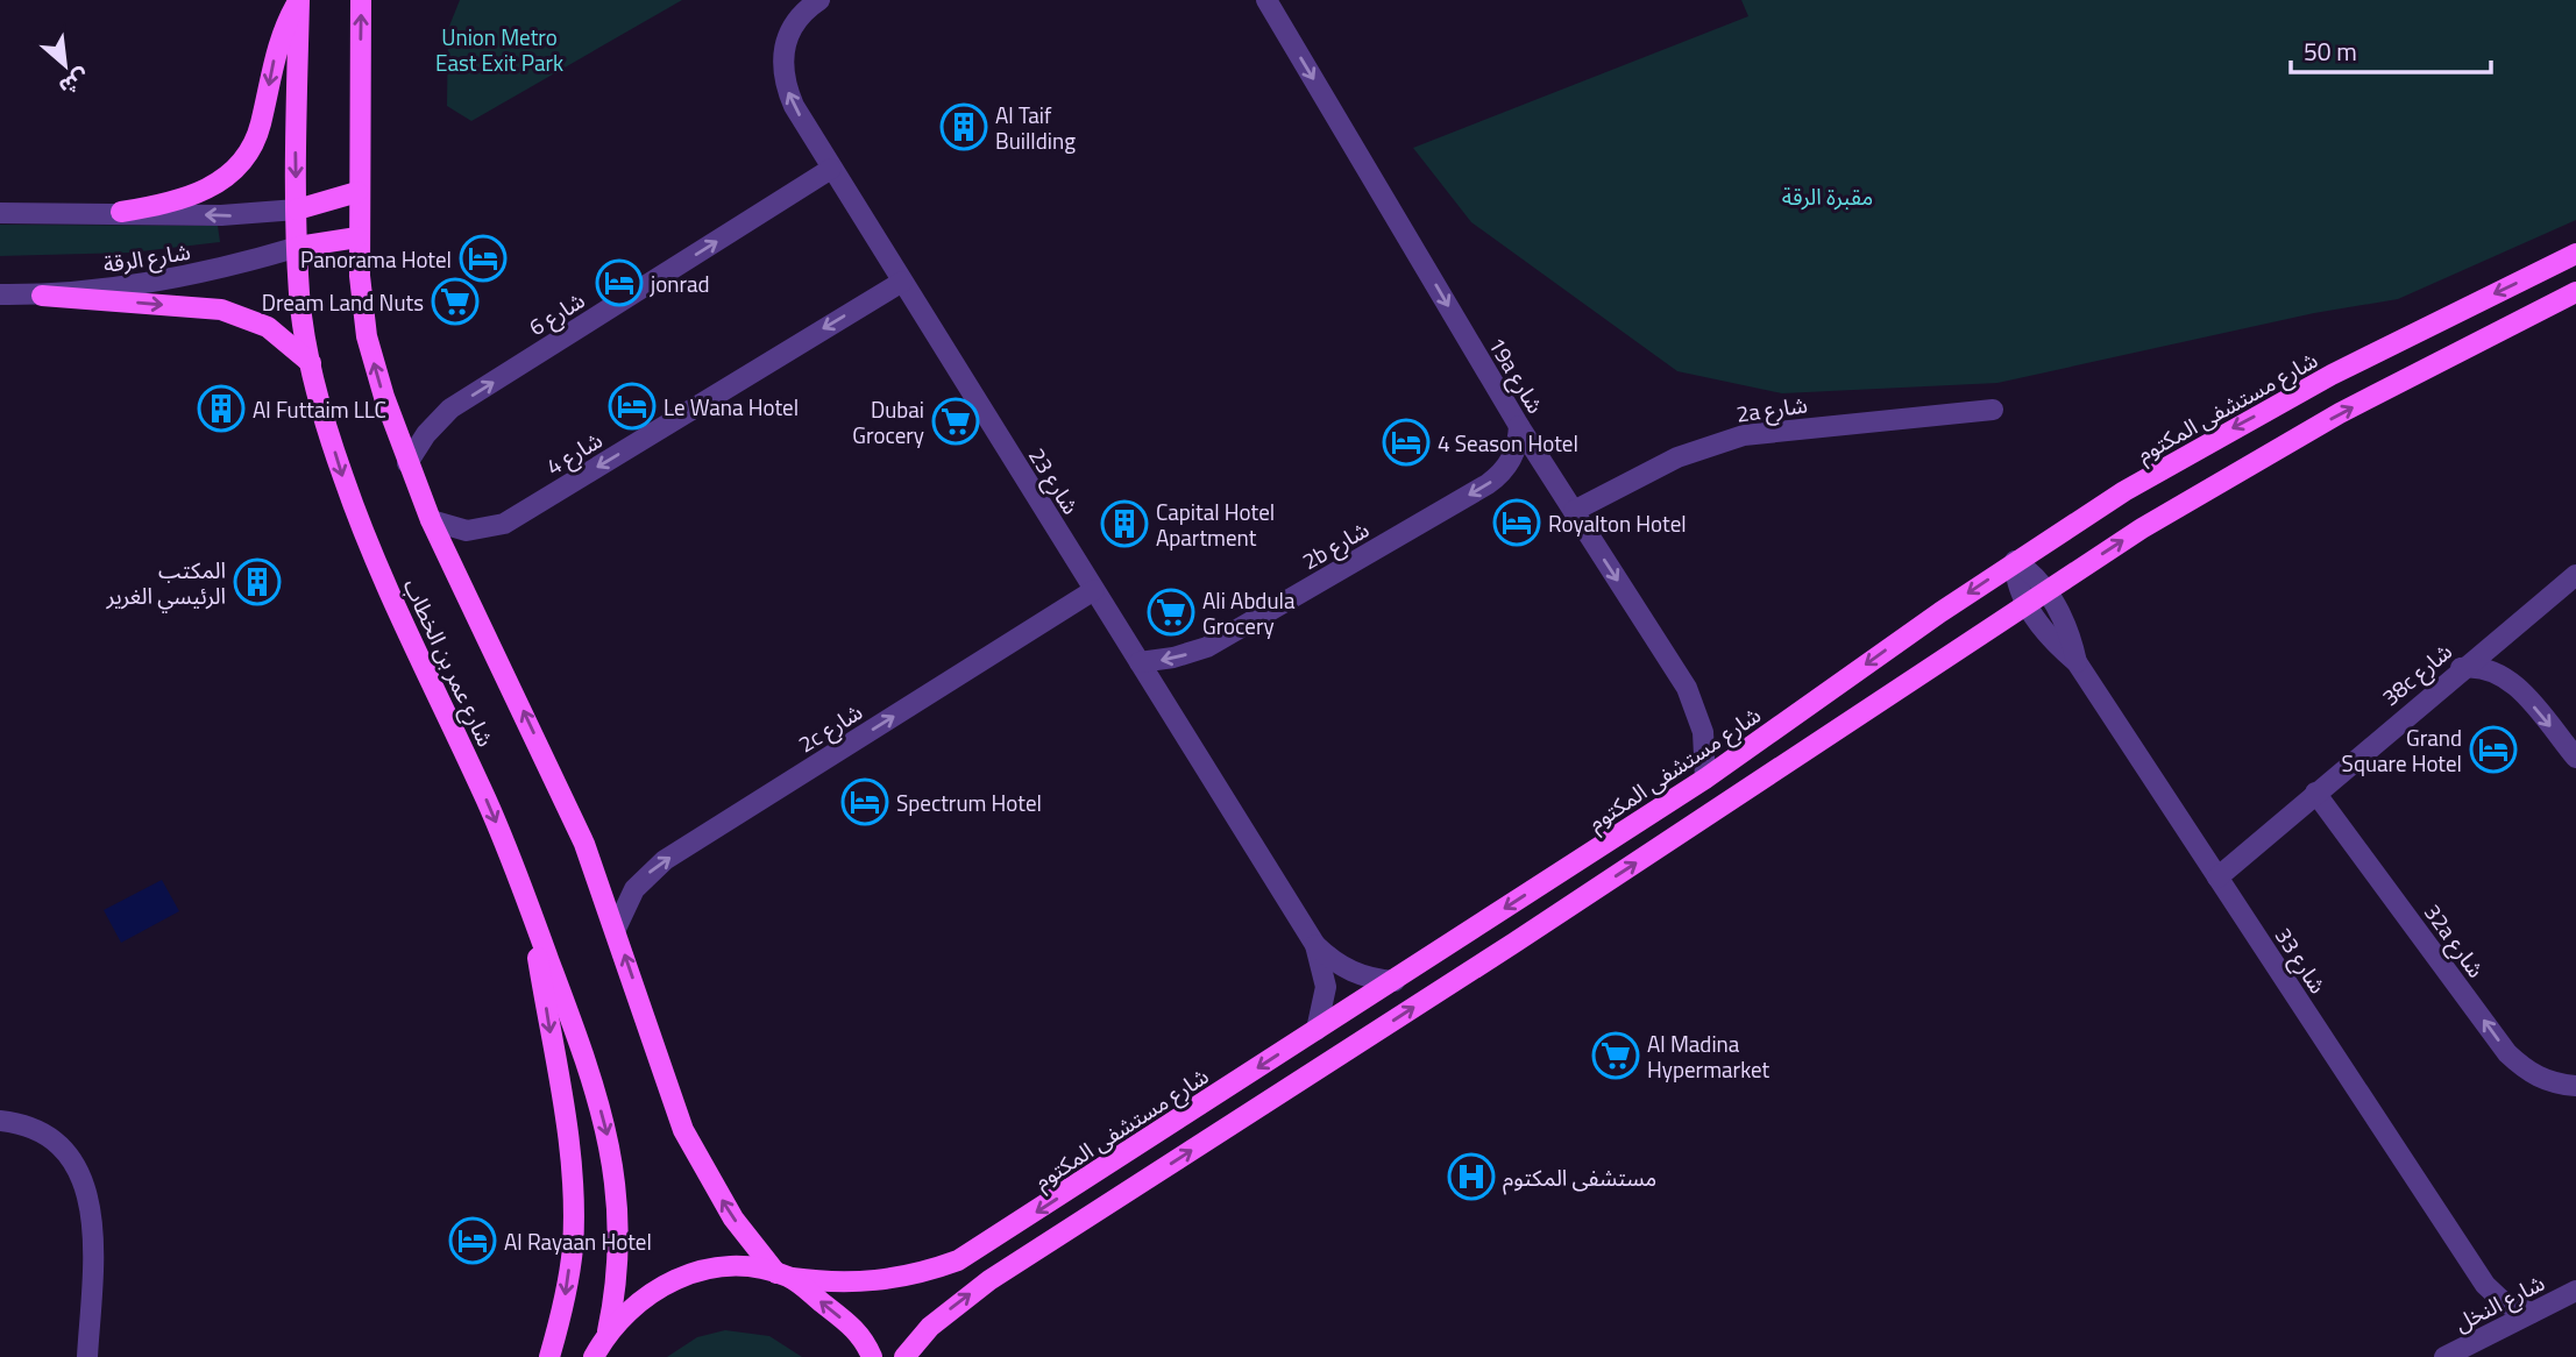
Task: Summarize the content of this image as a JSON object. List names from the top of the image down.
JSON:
{
  "streets": {
    "main road": ["شارع مستشفى المكتوم", "شارع عمر بن الخطاب"],
    "street": [
      "شارع الرقة",
      "شارع 6",
      "19a شارع",
      "2a شارع",
      "شارع 4",
      "شارع 23",
      "2b شارع",
      "38c شارع",
      "2c شارع",
      "32a شارع",
      "شارع 33",
      "شارع النخل"
    ]
  },
  "crossings": [
    ["شارع الرقة", "شارع عمر بن الخطاب"],
    ["شارع 6", "شارع 23"],
    ["شارع 6", "شارع عمر بن الخطاب"],
    ["19a شارع", "شارع مستشفى المكتوم"],
    ["19a شارع", "2a شارع"],
    ["19a شارع", "2b شارع"],
    ["شارع مستشفى المكتوم", "شارع 23"],
    ["شارع مستشفى المكتوم", "شارع عمر بن الخطاب"],
    ["شارع مستشفى المكتوم", "شارع 33"],
    ["شارع 4", "شارع 23"],
    ["شارع 4", "شارع عمر بن الخطاب"],
    ["شارع 23", "2b شارع"],
    ["شارع 23", "2c شارع"],
    ["شارع عمر بن الخطاب", "2c شارع"],
    ["38c شارع", "32a شارع"],
    ["38c شارع", "شارع 33"],
    ["شارع 33", "شارع النخل"]
  ],
  "one_way": [
    "شارع 6",
    "19a شارع",
    "شارع 4",
    "2b شارع",
    "2c شارع",
    "32a شارع"
  ],
  "parks": ["Union Metro East Exit Park", "مقبرة الرقة"],
  "places": {
    "building": [
      "Al Taif Buillding",
      "Al Futtaim LLC",
      "Capital Hotel Apartment",
      "المكتب الرئيسي الغرير"
    ],
    "hotel": [
      "Panorama Hotel",
      "jonrad",
      "Le Wana Hotel",
      "4 Season Hotel",
      "Royalton Hotel",
      "Grand Square Hotel",
      "Spectrum Hotel",
      "Al Rayaan Hotel"
    ],
    "supermarket": [
      "Dream Land Nuts",
      "Dubai Grocery",
      "Ali Abdula Grocery",
      "Al Madina Hypermarket"
    ],
    "hospital": ["مستشفى المكتوم"]
  },
  "scale_bar": "50 m",
  "north": "bottom right"
}
